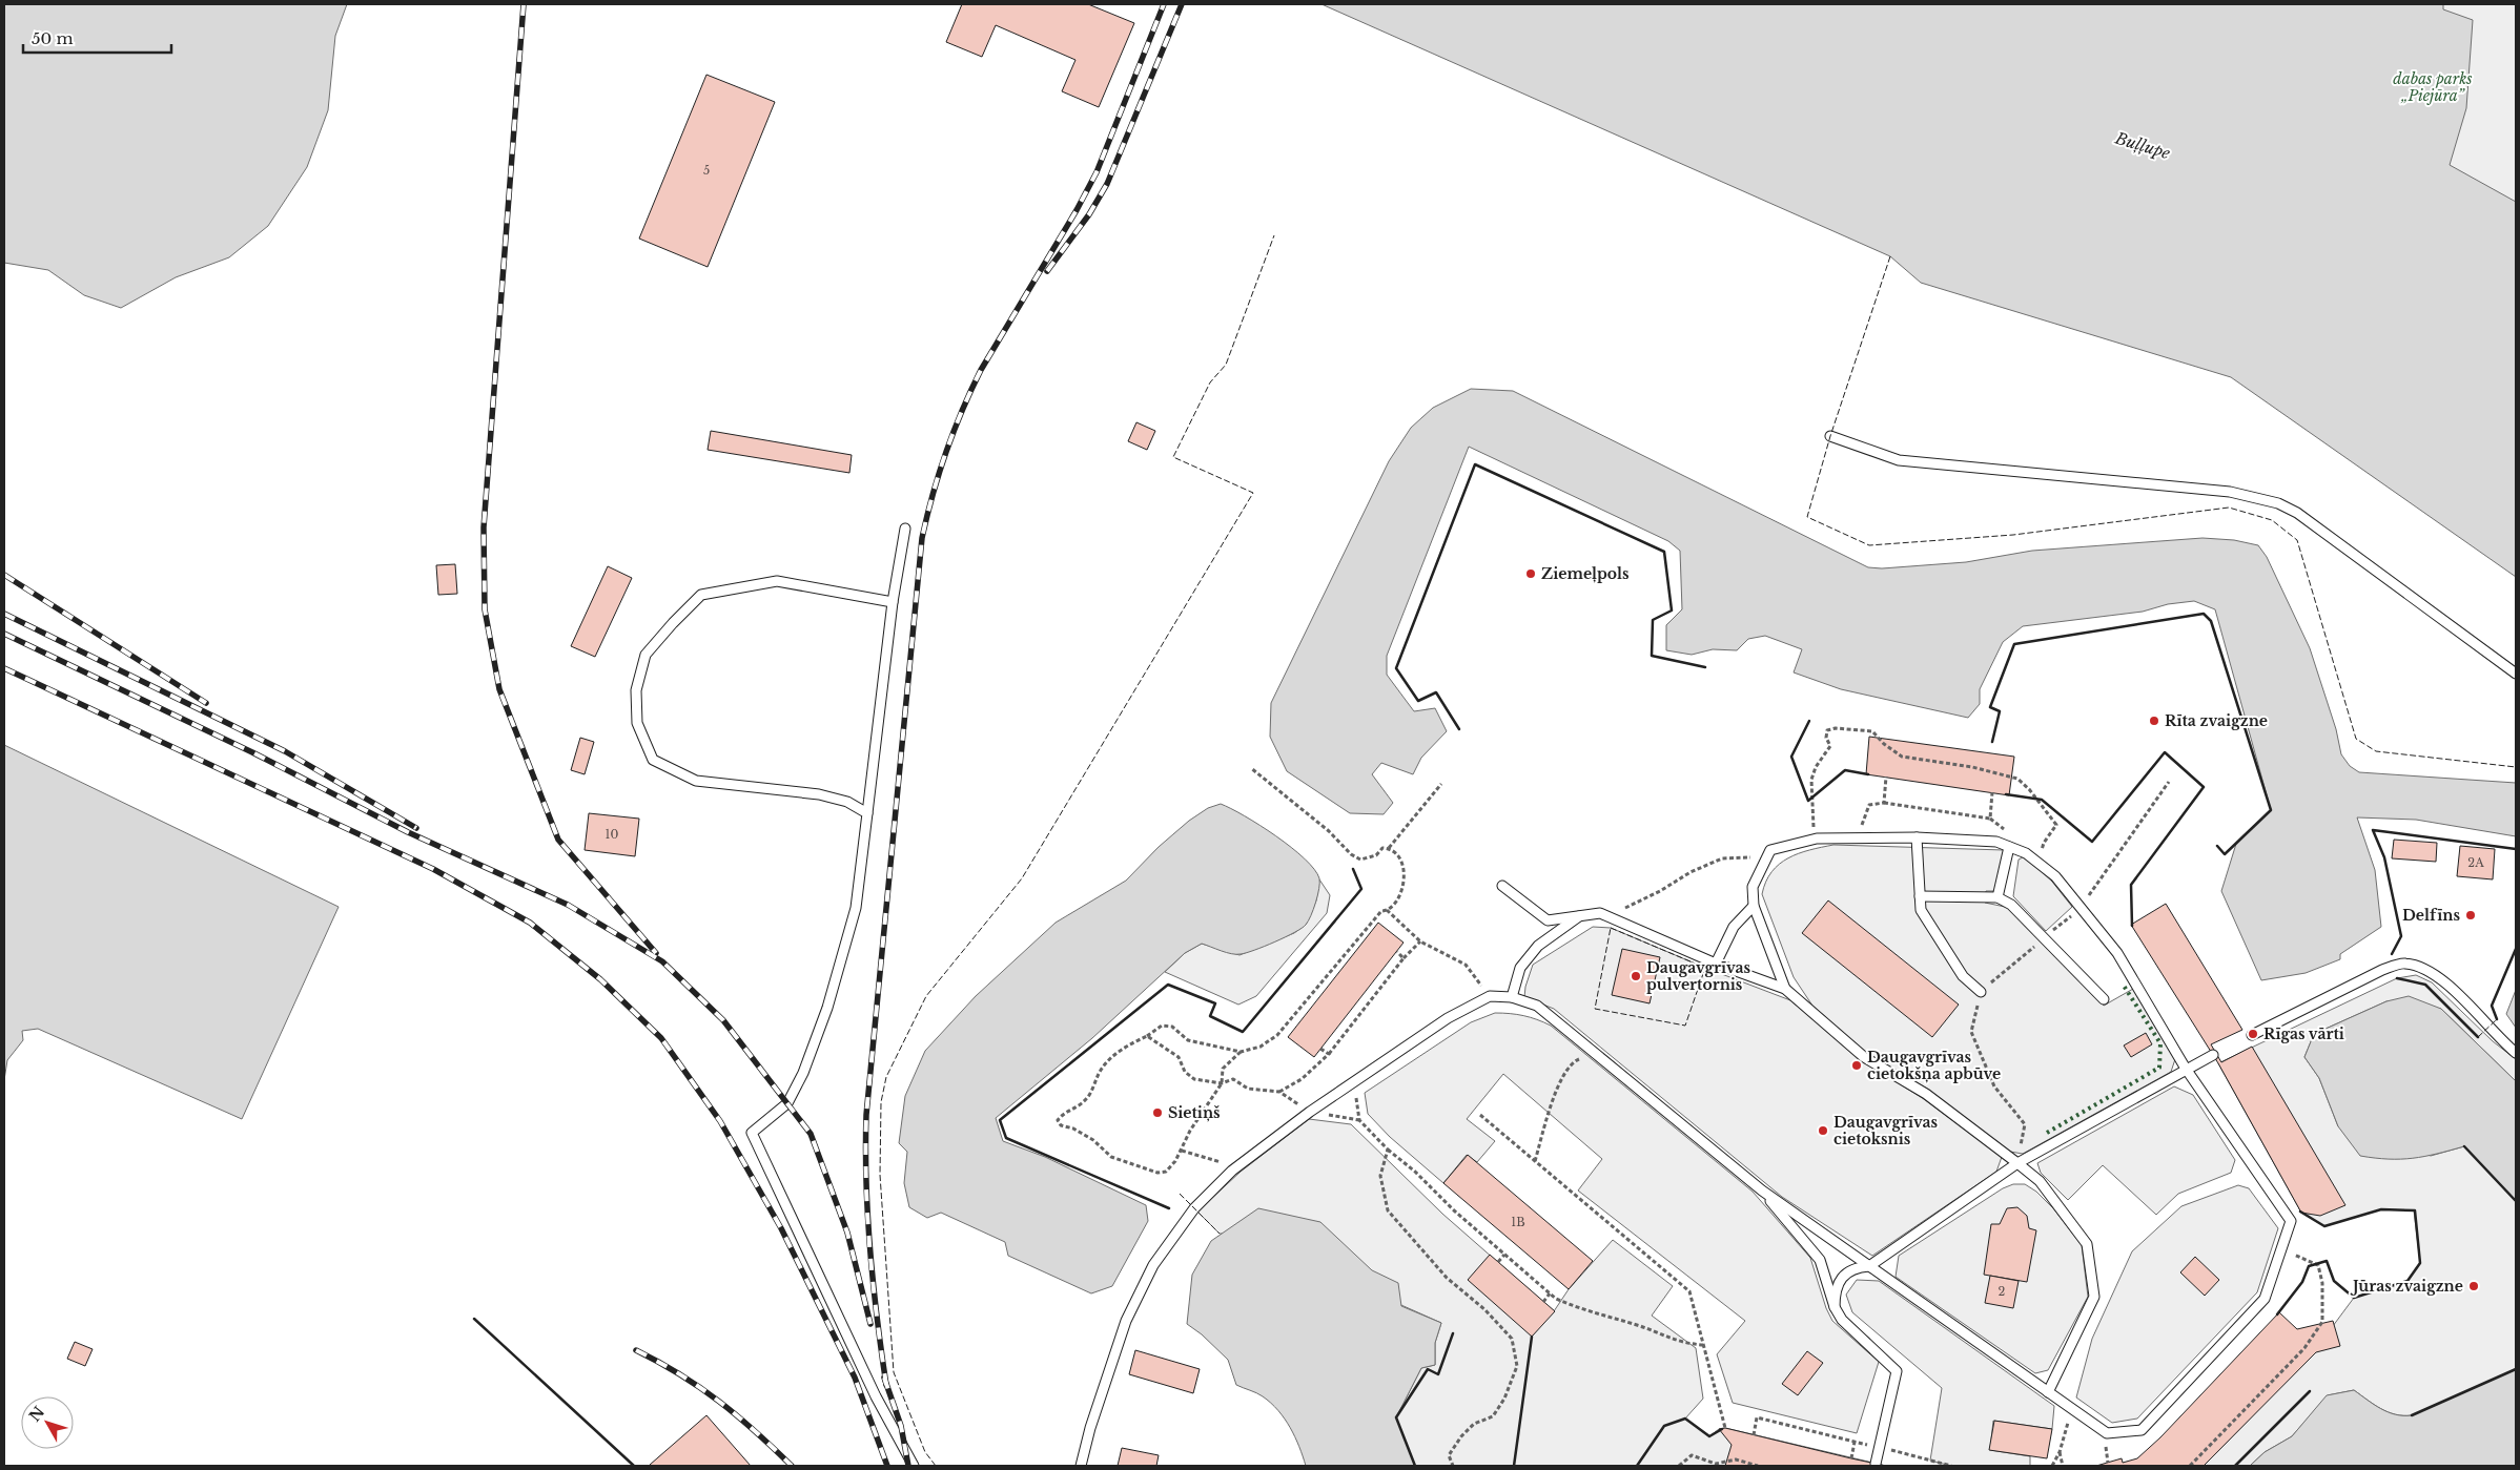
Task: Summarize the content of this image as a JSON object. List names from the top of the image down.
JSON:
{
  "water": ["Buļļupe"],
  "parks": ["dabas parks „Piejūra”"],
  "places": [
    "Ziemeļpols",
    "Rīta zvaigzne",
    "Delfīns",
    "Daugavgrīvas pulvertornis",
    "Rīgas vārti",
    "Daugavgrīvas cietokšņa apbūve",
    "Sietiņš",
    "Daugavgrīvas cietoksnis",
    "Jūras zvaigzne"
  ],
  "house_numbers": [
    "5",
    "10",
    "2A",
    "1B",
    "2"
  ],
  "scale_bar": "50 m",
  "north": "top left"
}
